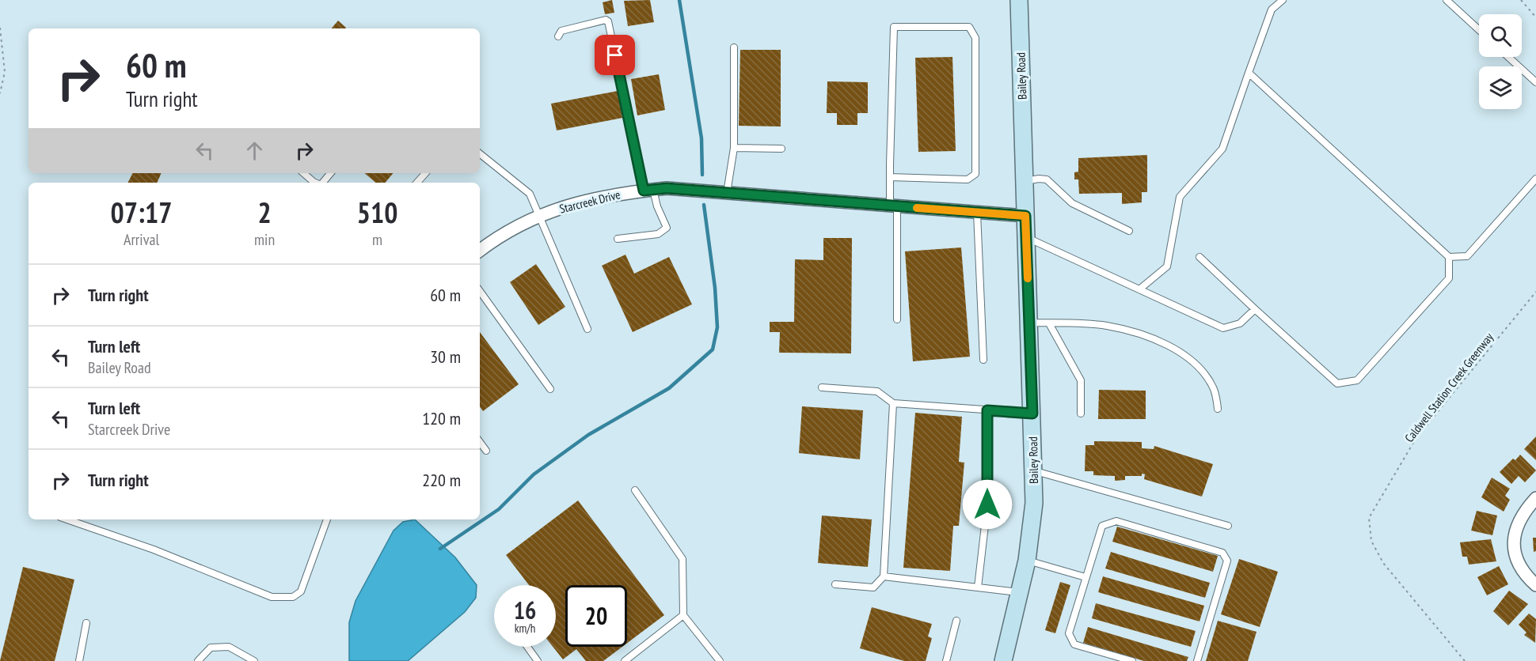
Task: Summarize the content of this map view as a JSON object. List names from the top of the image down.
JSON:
{
  "streets": {
    "street": ["Bailey Road", "Starcreek Drive"],
    "path": ["Caldwell Station Creek Greenway"]
  },
  "crossings": [
    ["Bailey Road", "Starcreek Drive"]
  ],
  "page": {
    "turn": ["60 m", "Turn right"],
    "eta": [
      "07:17",
      "Arrival",
      "2",
      "min",
      "510",
      "m"
    ],
    "list": [
      {
        "name": "Turn right",
        "value": "60 m"
      },
      {
        "name": "Turn left",
        "note": "Bailey Road",
        "value": "30 m"
      },
      {
        "name": "Turn left",
        "note": "Starcreek Drive",
        "value": "120 m"
      },
      {
        "name": "Turn right",
        "value": "220 m"
      }
    ],
    "speed": "16 km/h",
    "limit": "20"
  }
}
